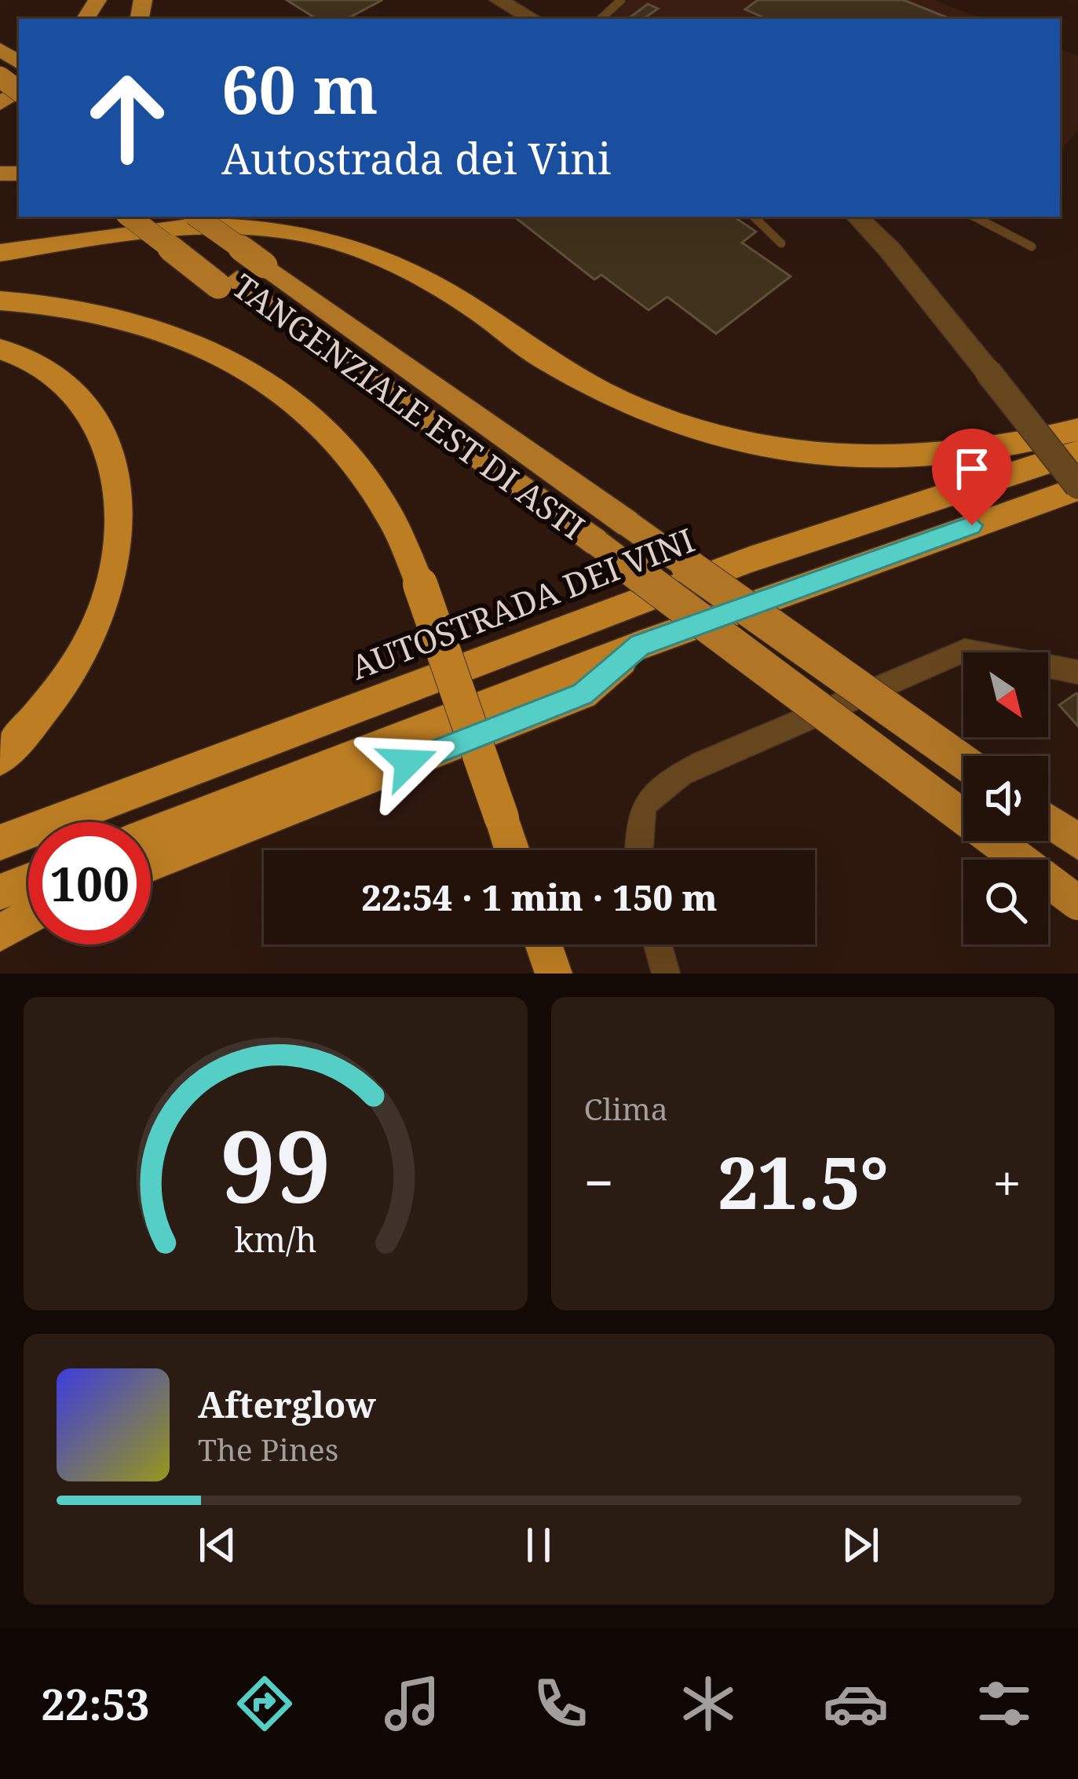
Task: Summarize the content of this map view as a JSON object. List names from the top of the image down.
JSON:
{
  "streets": {
    "highway": ["TANGENZIALE EST DI ASTI", "AUTOSTRADA DEI VINI"]
  },
  "north": "bottom right",
  "page": {
    "turn": ["60 m", "Autostrada dei Vini"],
    "limit": "100",
    "trip": "22:54 · 1 min · 150 m",
    "tile": "Clima",
    "heat": ["−", "21.5°", "+"],
    "song": ["Afterglow", "The Pines"],
    "tabs": "22:53",
    "gauge": ["99", "km/h"]
  }
}
